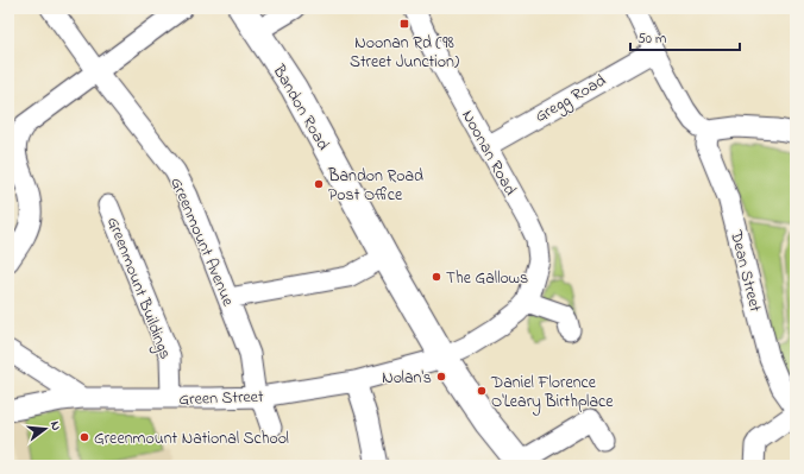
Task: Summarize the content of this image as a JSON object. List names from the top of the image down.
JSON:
{
  "streets": {
    "main road": ["Bandon Road"],
    "street": [
      "Gregg Road",
      "Noonan Road",
      "Greenmount Avenue",
      "Dean Street",
      "Greenmount Buildings",
      "Green Street"
    ]
  },
  "crossings": [
    ["Gregg Road", "Noonan Road"],
    ["Bandon Road", "Green Street"],
    ["Greenmount Avenue", "Green Street"],
    ["Greenmount Buildings", "Green Street"]
  ],
  "places": {
    "transit": ["Noonan Rd (98 Street Junction)"],
    "other": [
      "Bandon Road Post Office",
      "The Gallows",
      "Nolan's",
      "Daniel Florence O'Leary Birthplace",
      "Greenmount National School"
    ]
  },
  "scale_bar": "50 m",
  "north": "right"
}
